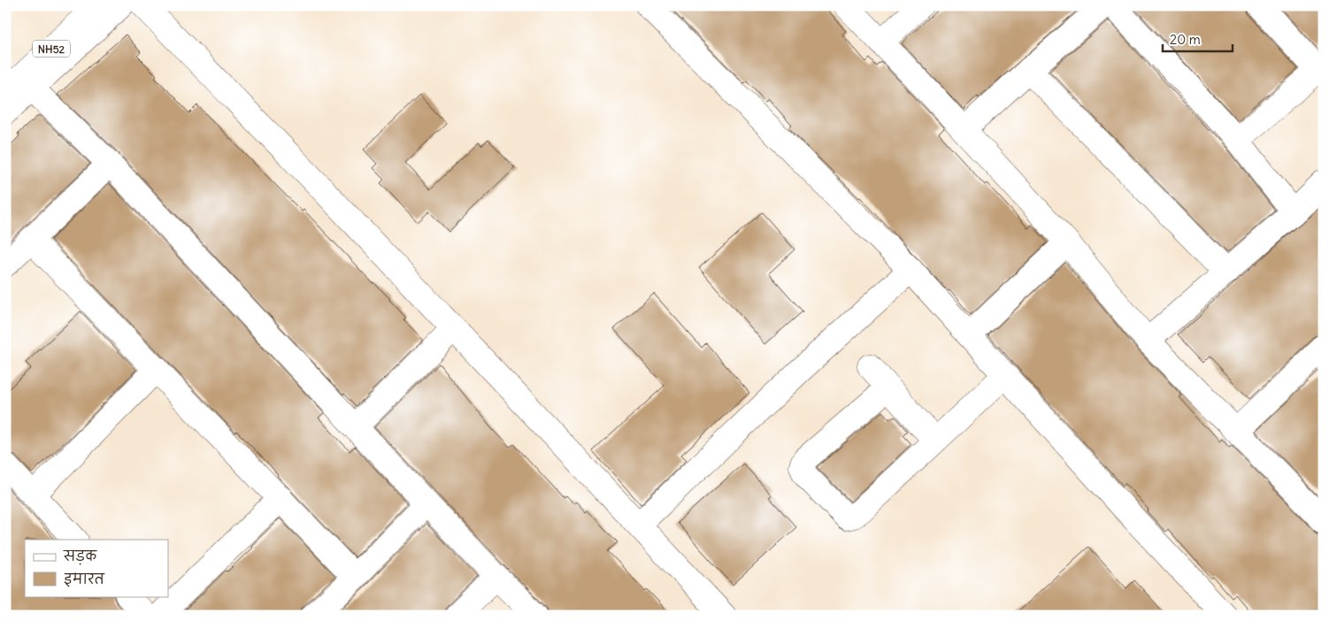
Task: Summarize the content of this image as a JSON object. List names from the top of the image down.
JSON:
{
  "streets": {
    "main road": ["NH52"]
  },
  "legend": ["सड़क", "इमारत"],
  "scale_bar": "20 m"
}
